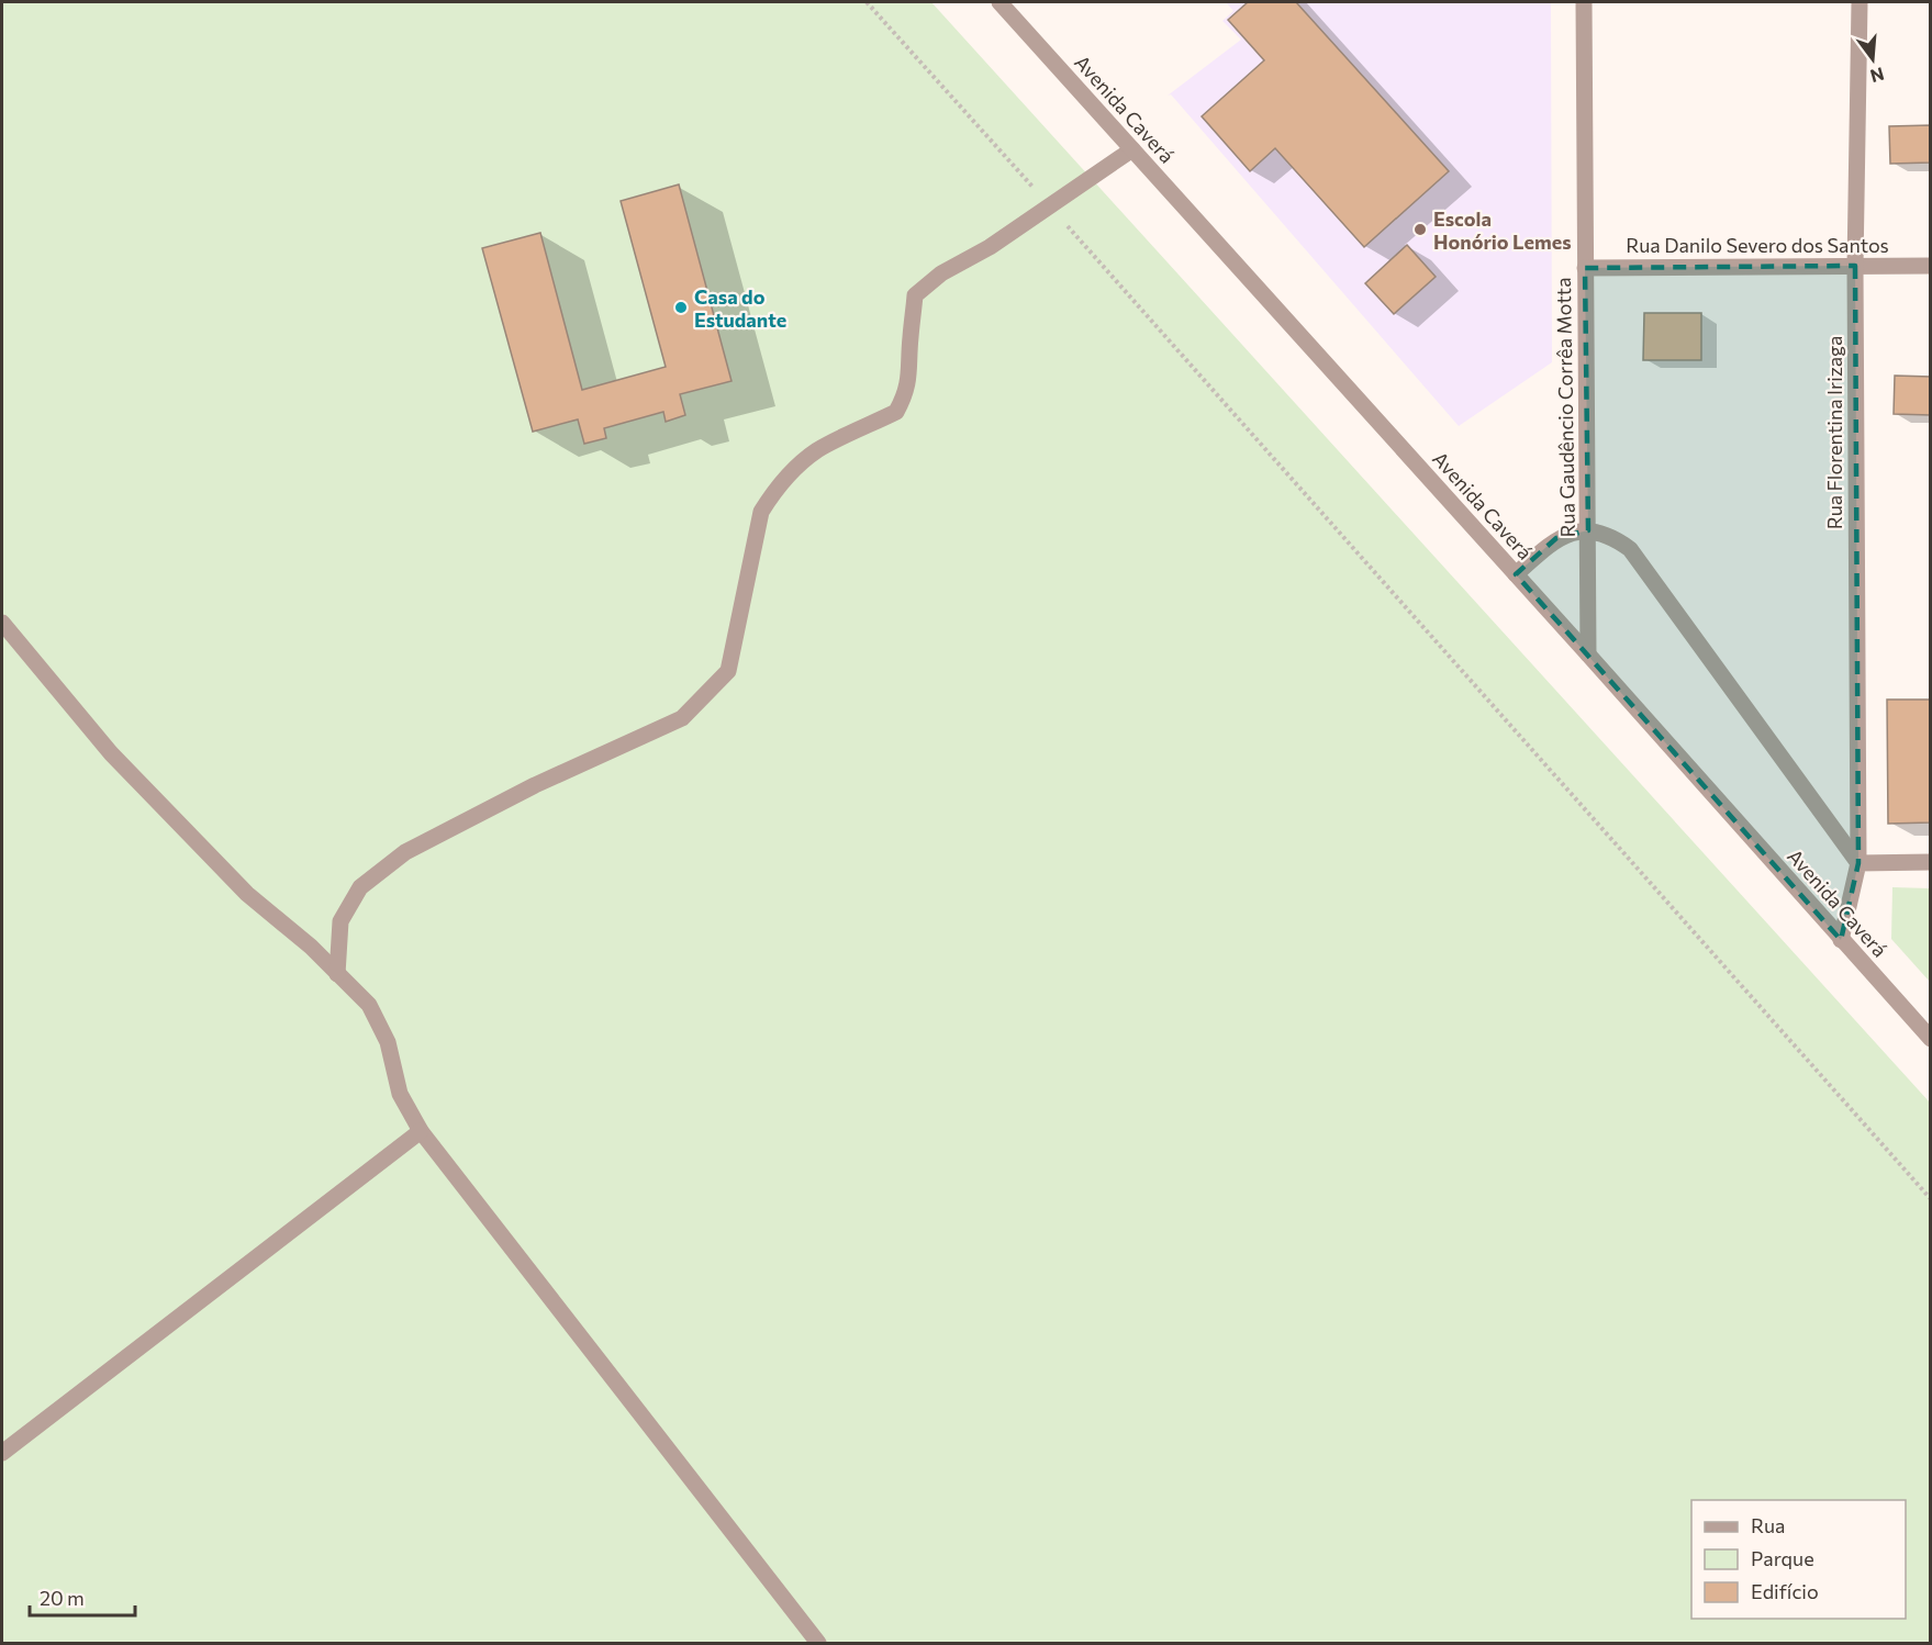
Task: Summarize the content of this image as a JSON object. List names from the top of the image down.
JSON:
{
  "streets": {
    "street": [
      "Avenida Caverá",
      "Rua Danilo Severo dos Santos",
      "Rua Gaudêncio Corrêa Motta",
      "Rua Florentina Irizaga"
    ]
  },
  "crossings": [
    ["Avenida Caverá", "Rua Gaudêncio Corrêa Motta"],
    ["Avenida Caverá", "Rua Florentina Irizaga"],
    ["Rua Danilo Severo dos Santos", "Rua Gaudêncio Corrêa Motta"],
    ["Rua Danilo Severo dos Santos", "Rua Florentina Irizaga"]
  ],
  "places": ["Escola Honório Lemes", "Casa do Estudante"],
  "legend": ["Rua", "Parque", "Edifício"],
  "scale_bar": "20 m",
  "north": "bottom"
}
